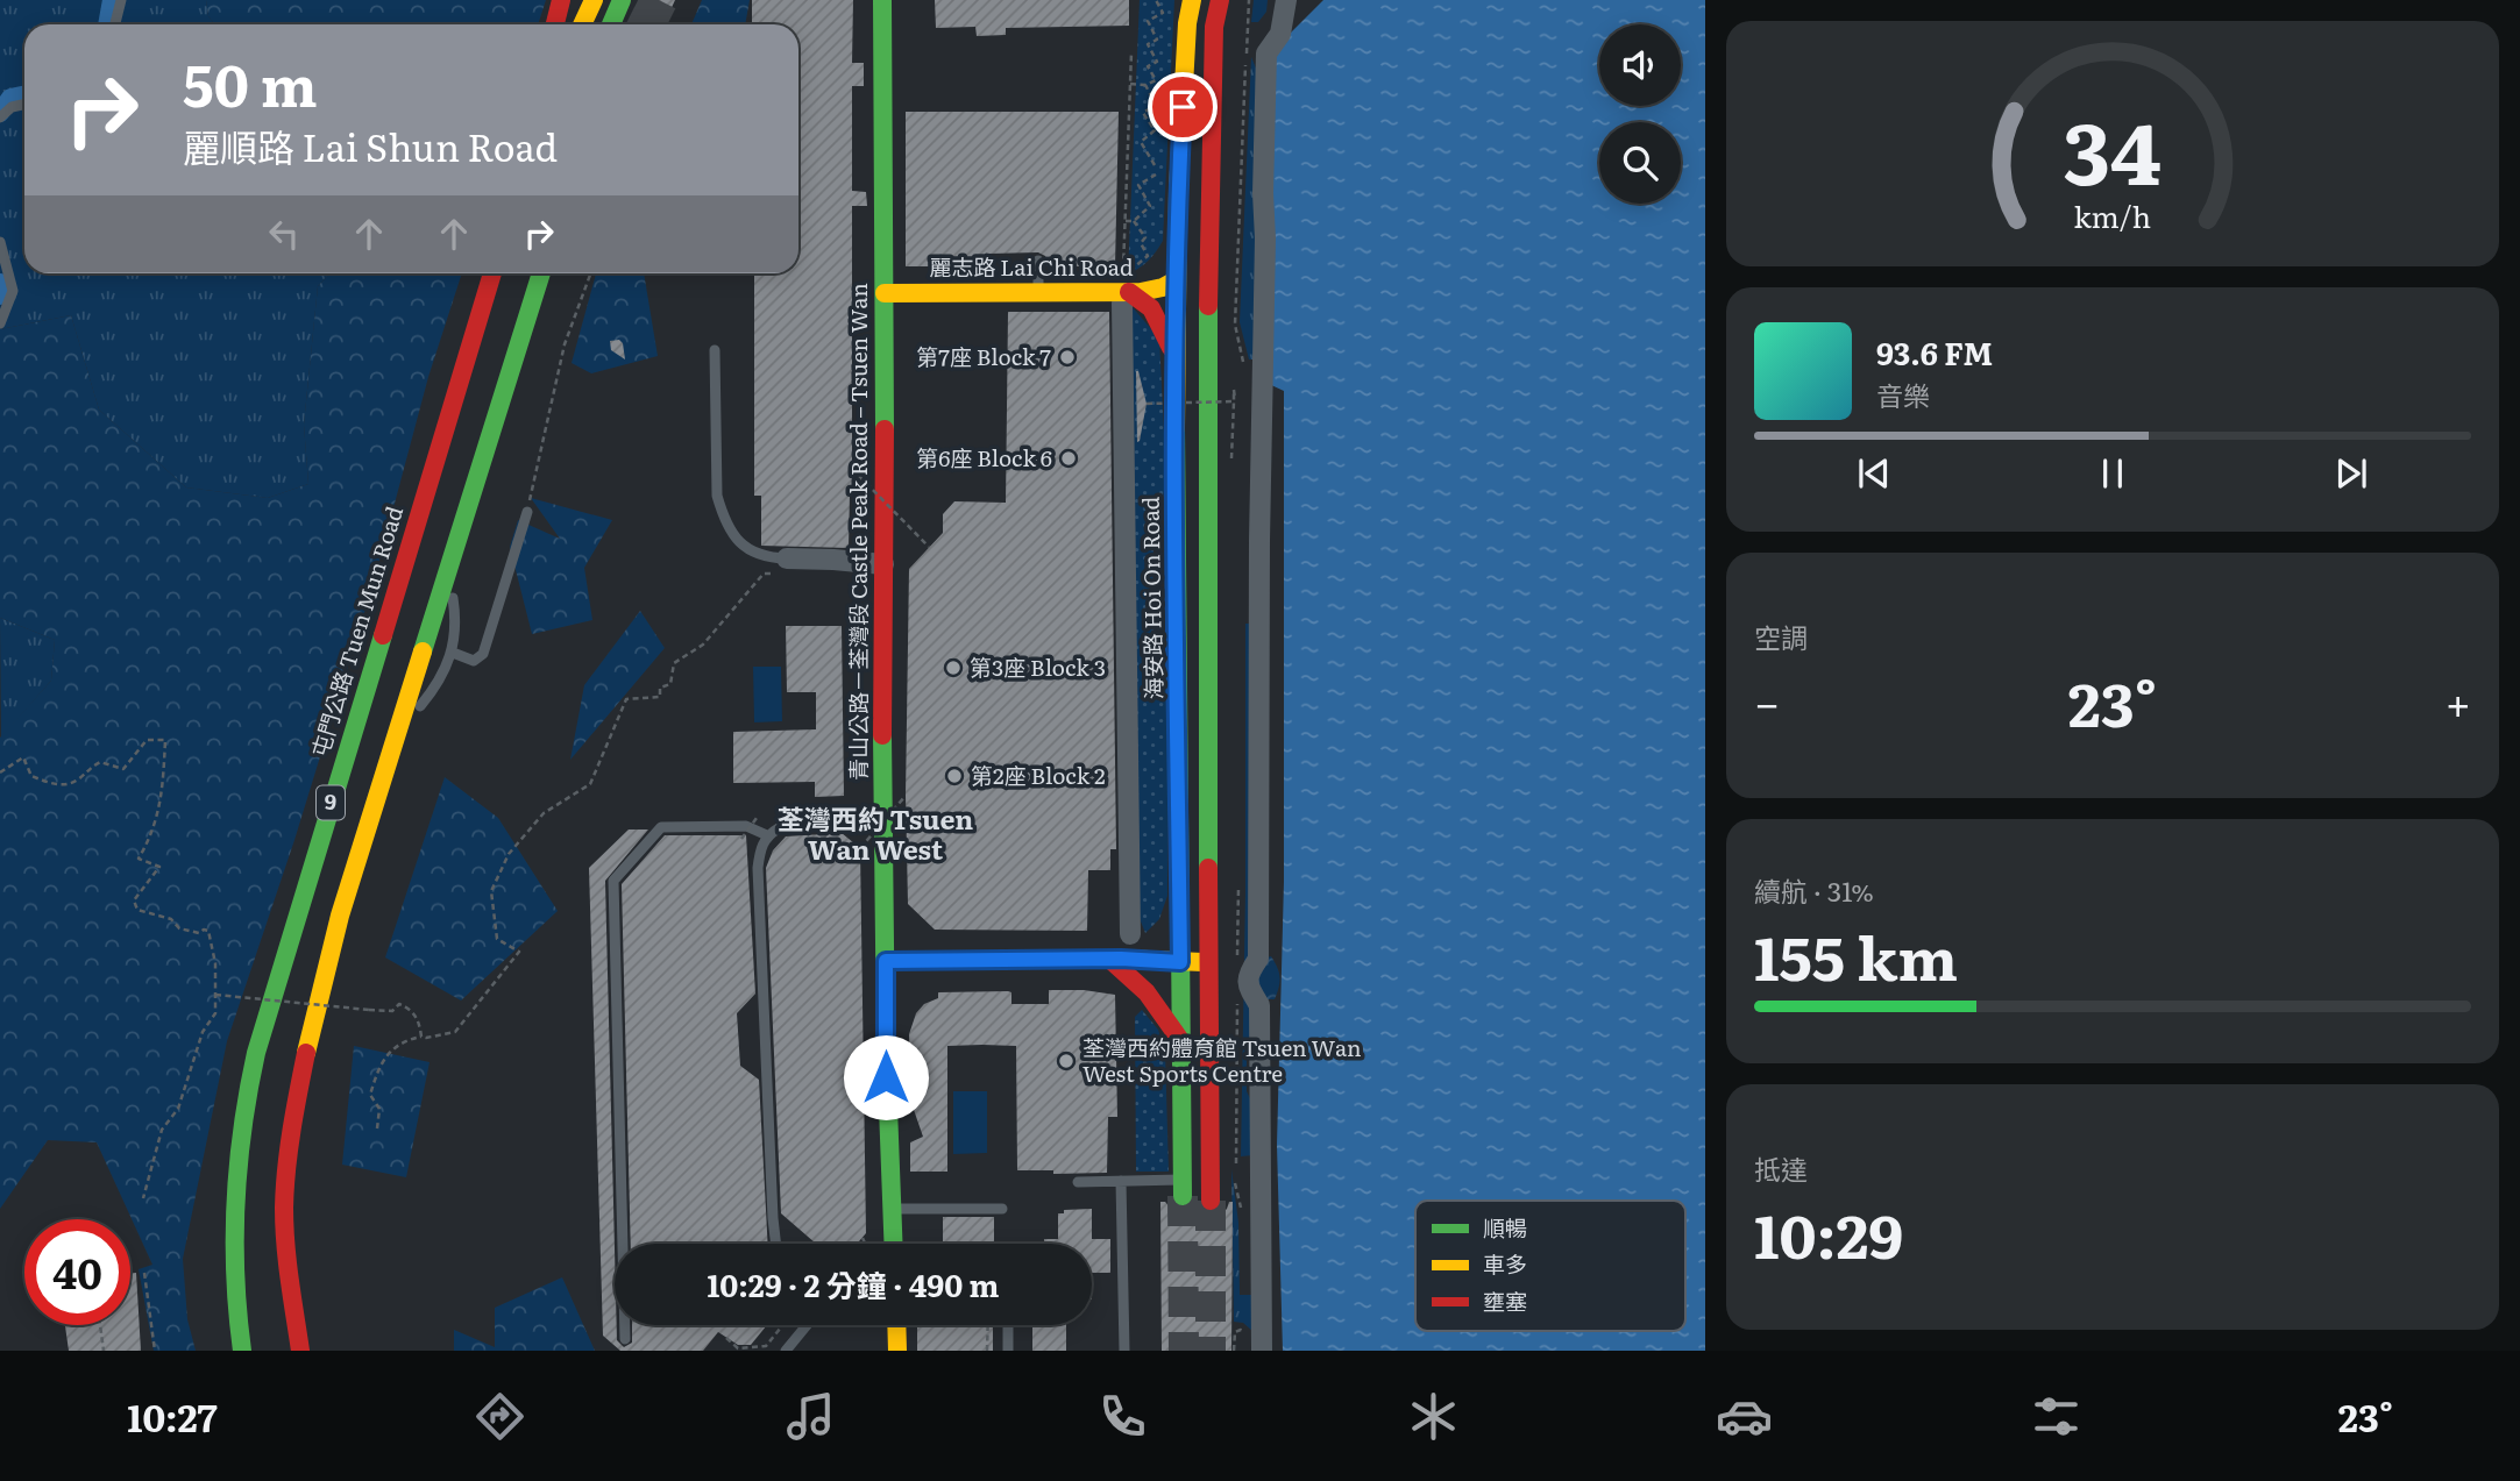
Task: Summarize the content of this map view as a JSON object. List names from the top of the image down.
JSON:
{
  "streets": {
    "main road": [
      "麗志路 Lai Chi Road",
      "青山公路－荃灣段 Castle Peak Road – Tsuen Wan",
      "海安路 Hoi On Road",
      "屯門公路 Tuen Mun Road",
      "9"
    ]
  },
  "crossings": [
    ["麗志路 Lai Chi Road", "青山公路－荃灣段 Castle Peak Road – Tsuen Wan"],
    ["麗志路 Lai Chi Road", "海安路 Hoi On Road"]
  ],
  "districts": ["荃灣西約 Tsuen Wan West"],
  "places": [
    "第7座 Block 7",
    "第6座 Block 6",
    "第3座 Block 3",
    "第2座 Block 2",
    "荃灣西約體育館 Tsuen Wan West Sports Centre"
  ],
  "legend": ["順暢", "車多", "壅塞"],
  "page": {
    "turn": ["50 m", "麗順路 Lai Shun Road"],
    "song": ["93.6 FM", "音樂"],
    "tile": [
      "空調",
      ["續航 · 31%", "155 km"],
      ["抵達", "10:29"]
    ],
    "heat": ["−", "23°", "+"],
    "limit": "40",
    "trip": "10:29 · 2 分鐘 · 490 m",
    "tabs": ["10:27", "23°"],
    "gauge": ["34", "km/h"]
  }
}
